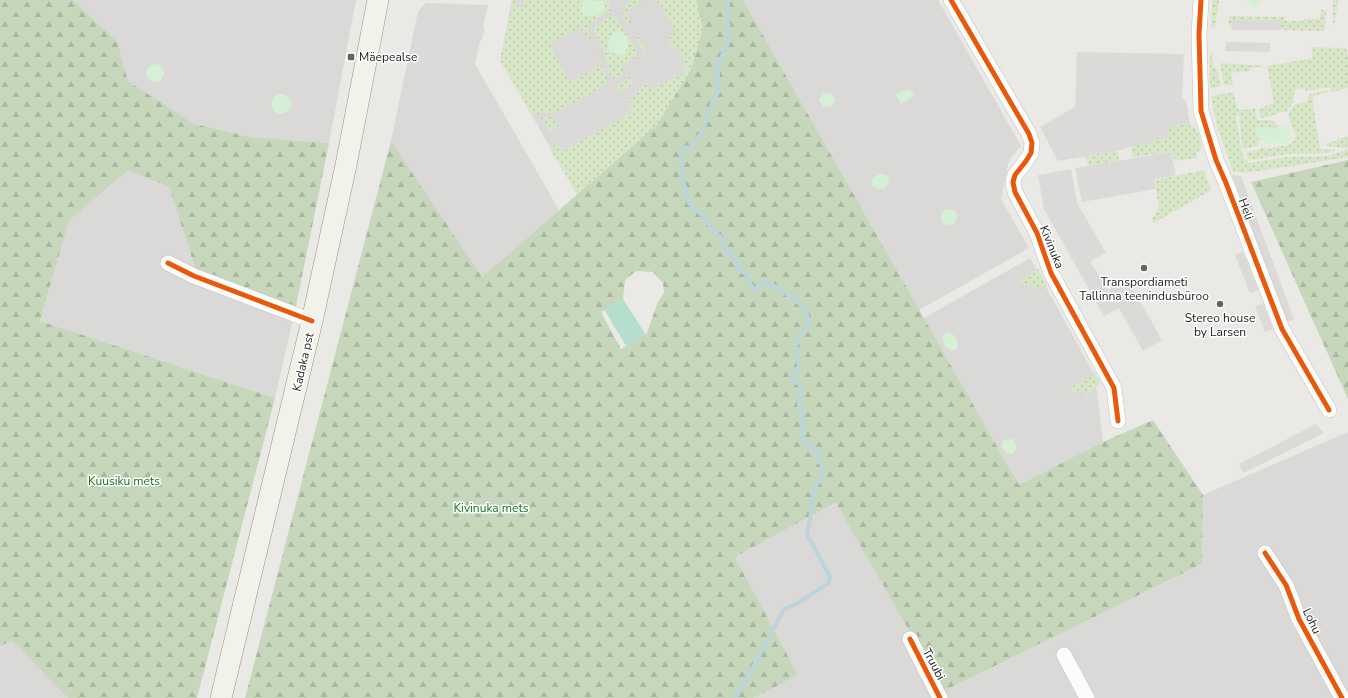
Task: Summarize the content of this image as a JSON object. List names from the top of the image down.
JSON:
{
  "streets": {
    "main road": ["Kadaka pst"],
    "street": [
      "Heli",
      "Kivinuka",
      "Lohu",
      "Truubi"
    ]
  },
  "parks": ["Kuusiku mets", "Kivinuka mets"],
  "places": {
    "transit": ["Mäepealse"],
    "other": ["Transpordiameti Tallinna teenindusbüroo", "Stereo house by Larsen"]
  }
}
